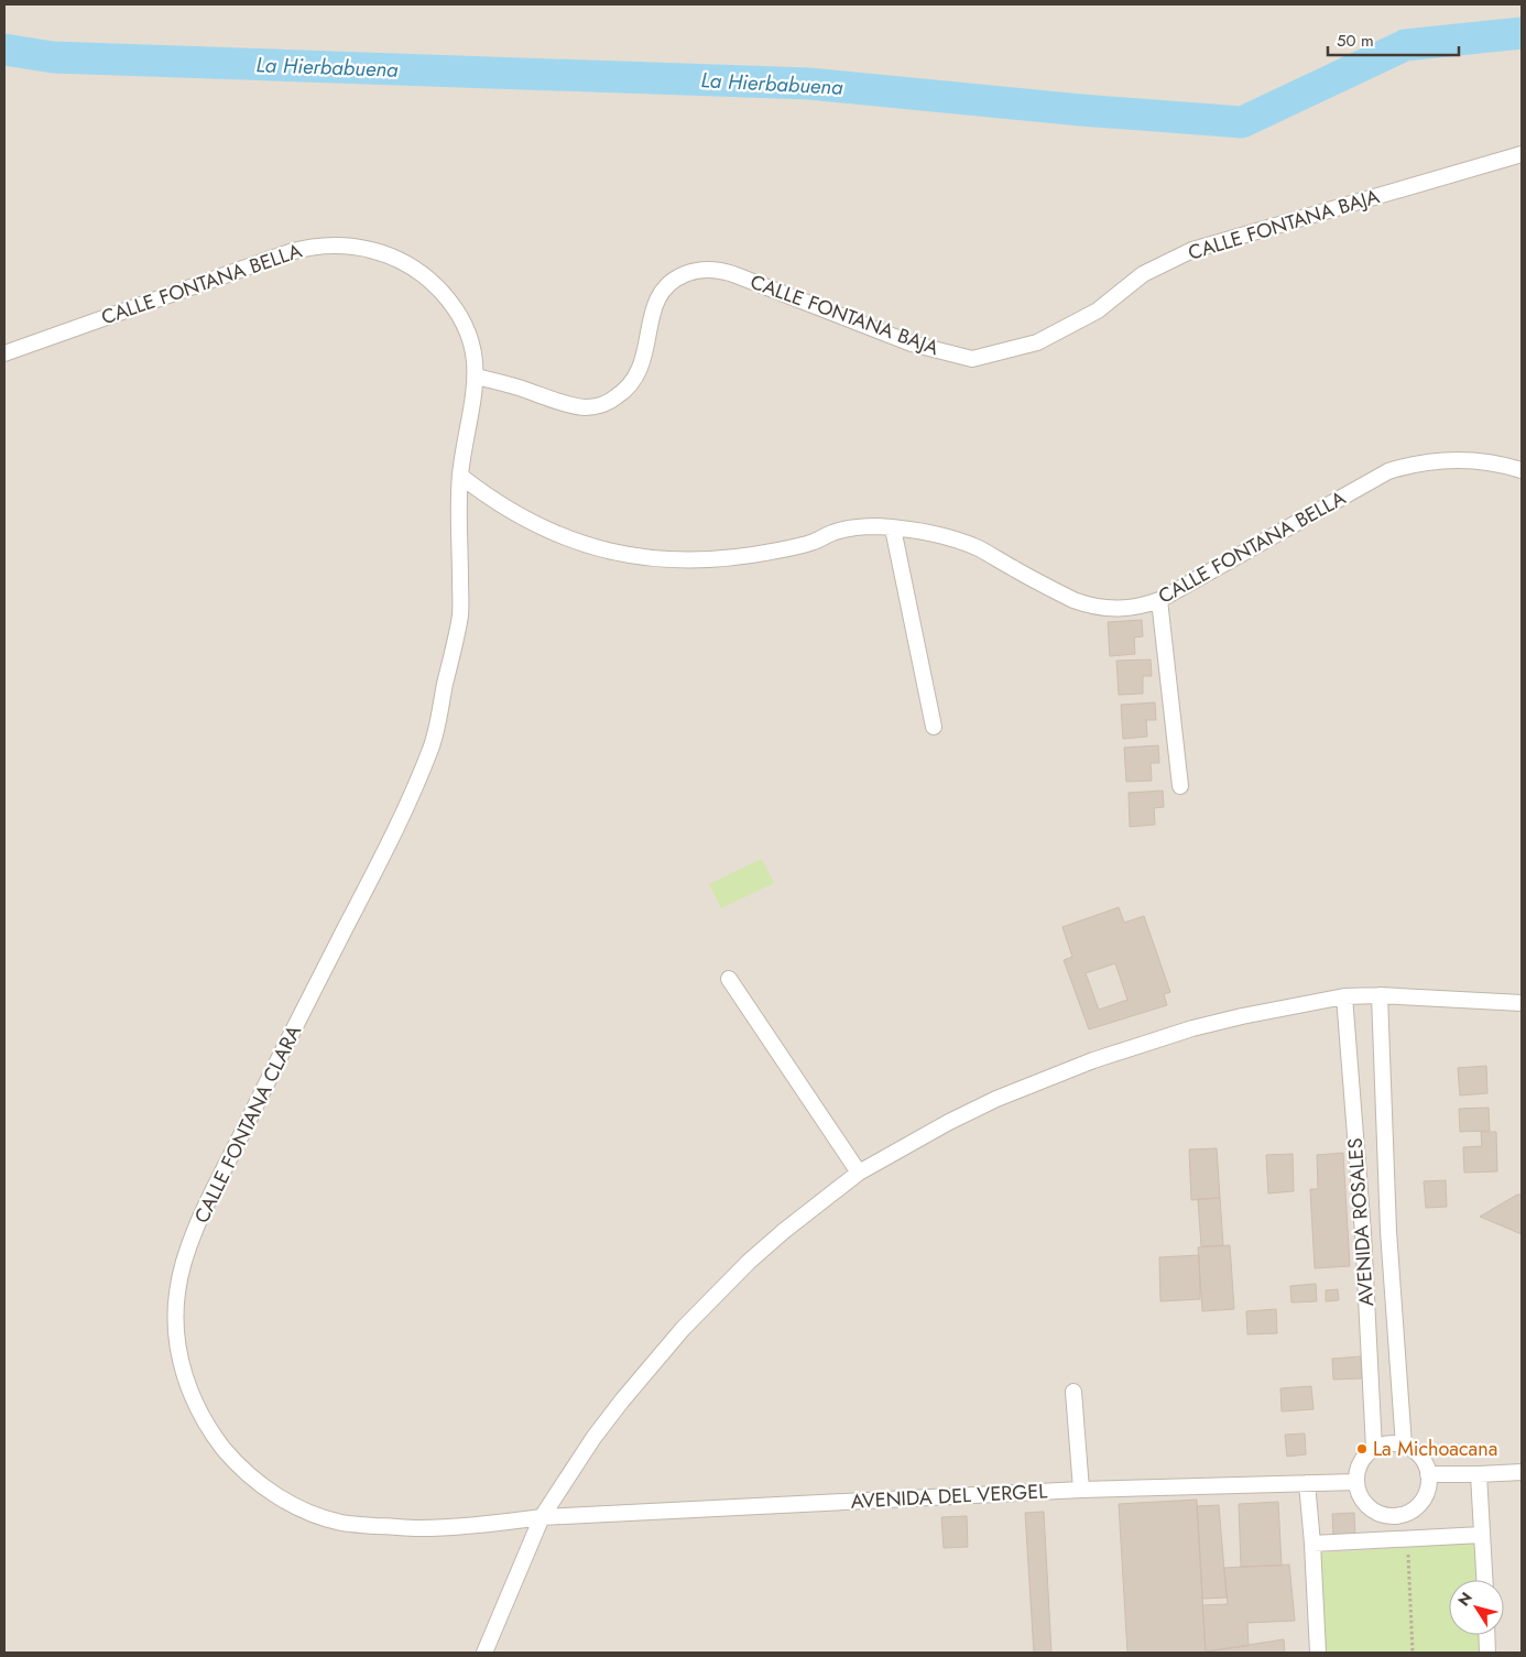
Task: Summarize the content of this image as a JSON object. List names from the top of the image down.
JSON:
{
  "streets": {
    "street": [
      "CALLE FONTANA BAJA",
      "CALLE FONTANA BELLA",
      "CALLE FONTANA CLARA",
      "AVENIDA ROSALES",
      "AVENIDA DEL VERGEL"
    ]
  },
  "crossings": [
    ["CALLE FONTANA BAJA", "CALLE FONTANA BELLA"],
    ["CALLE FONTANA BELLA", "CALLE FONTANA CLARA"],
    ["CALLE FONTANA CLARA", "AVENIDA DEL VERGEL"],
    ["AVENIDA ROSALES", "AVENIDA DEL VERGEL"]
  ],
  "water": ["La Hierbabuena"],
  "places": ["La Michoacana"],
  "scale_bar": "50 m",
  "north": "top left"
}
